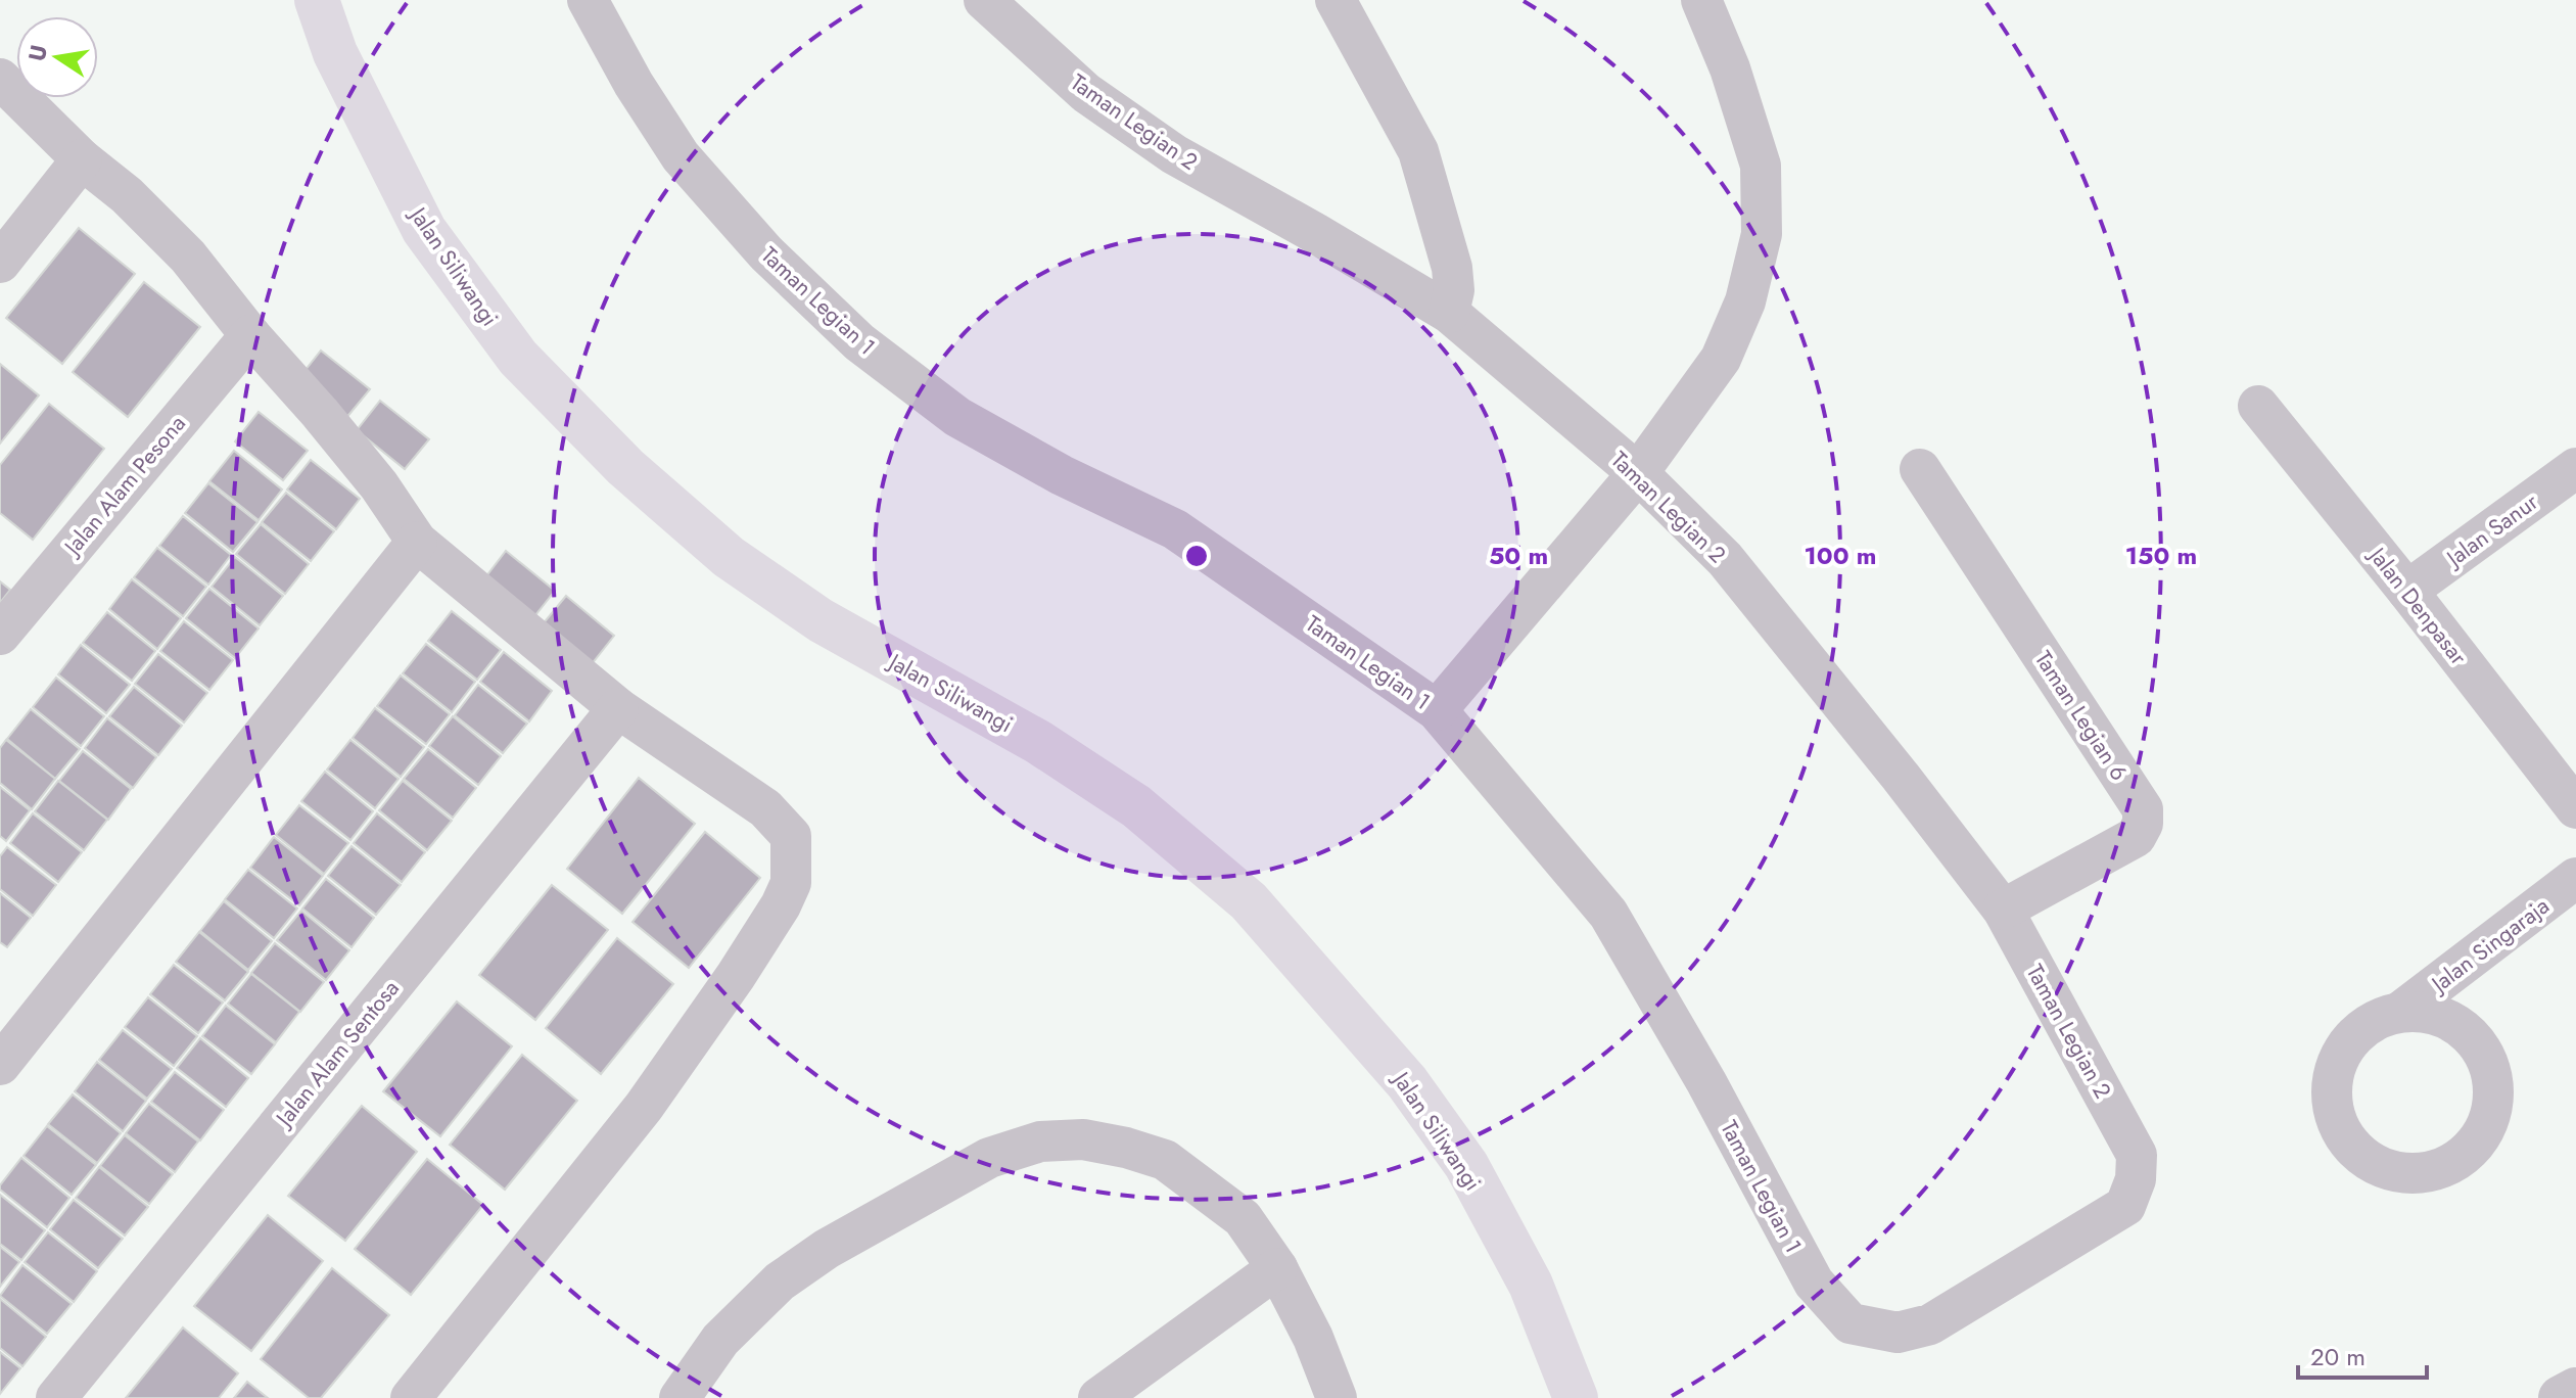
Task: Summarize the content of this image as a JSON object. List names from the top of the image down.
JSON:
{
  "streets": {
    "main road": ["Jalan Siliwangi"],
    "street": [
      "Taman Legian 2",
      "Taman Legian 1",
      "Jalan Alam Pesona",
      "Jalan Sanur",
      "Jalan Denpasar",
      "Taman Legian 6",
      "Jalan Singaraja",
      "Jalan Alam Sentosa"
    ]
  },
  "crossings": [
    ["Taman Legian 2", "Taman Legian 1"],
    ["Taman Legian 2", "Taman Legian 6"],
    ["Jalan Sanur", "Jalan Denpasar"]
  ],
  "scale_bar": "20 m",
  "north": "left",
  "rings": ["50 m", "100 m", "150 m"]
}
